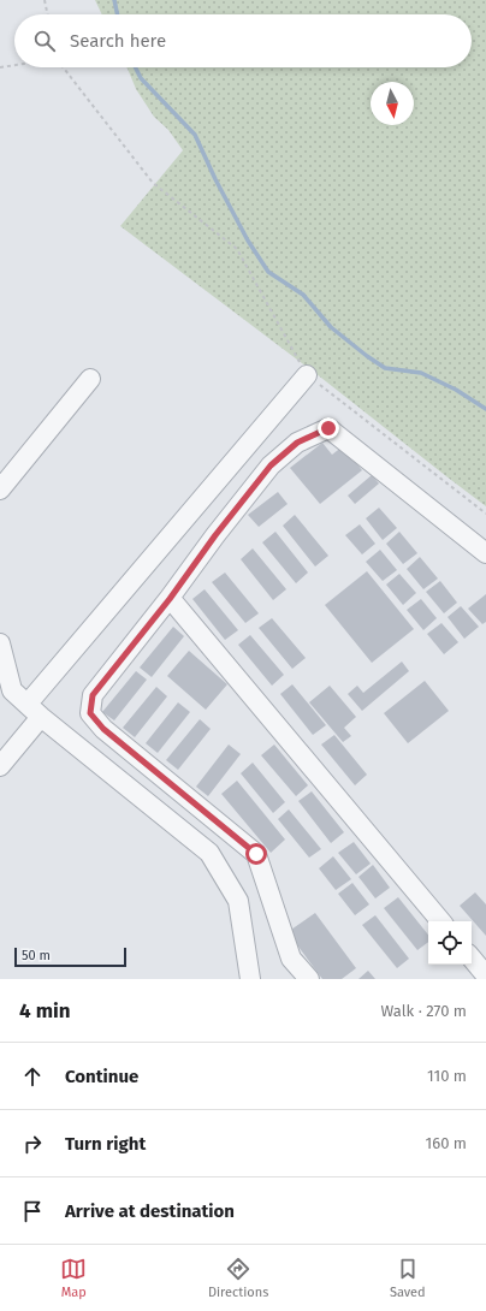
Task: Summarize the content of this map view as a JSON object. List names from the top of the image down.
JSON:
{
  "scale_bar": "50 m",
  "north": "bottom",
  "page": {
    "search": "Search here",
    "scale": "50 m",
    "heading": ["4 min", "Walk · 270 m"],
    "list": [
      ["Continue", "110 m"],
      ["Turn right", "160 m"],
      "Arrive at destination"
    ],
    "nav": ["Map", "Directions", "Saved"]
  }
}
